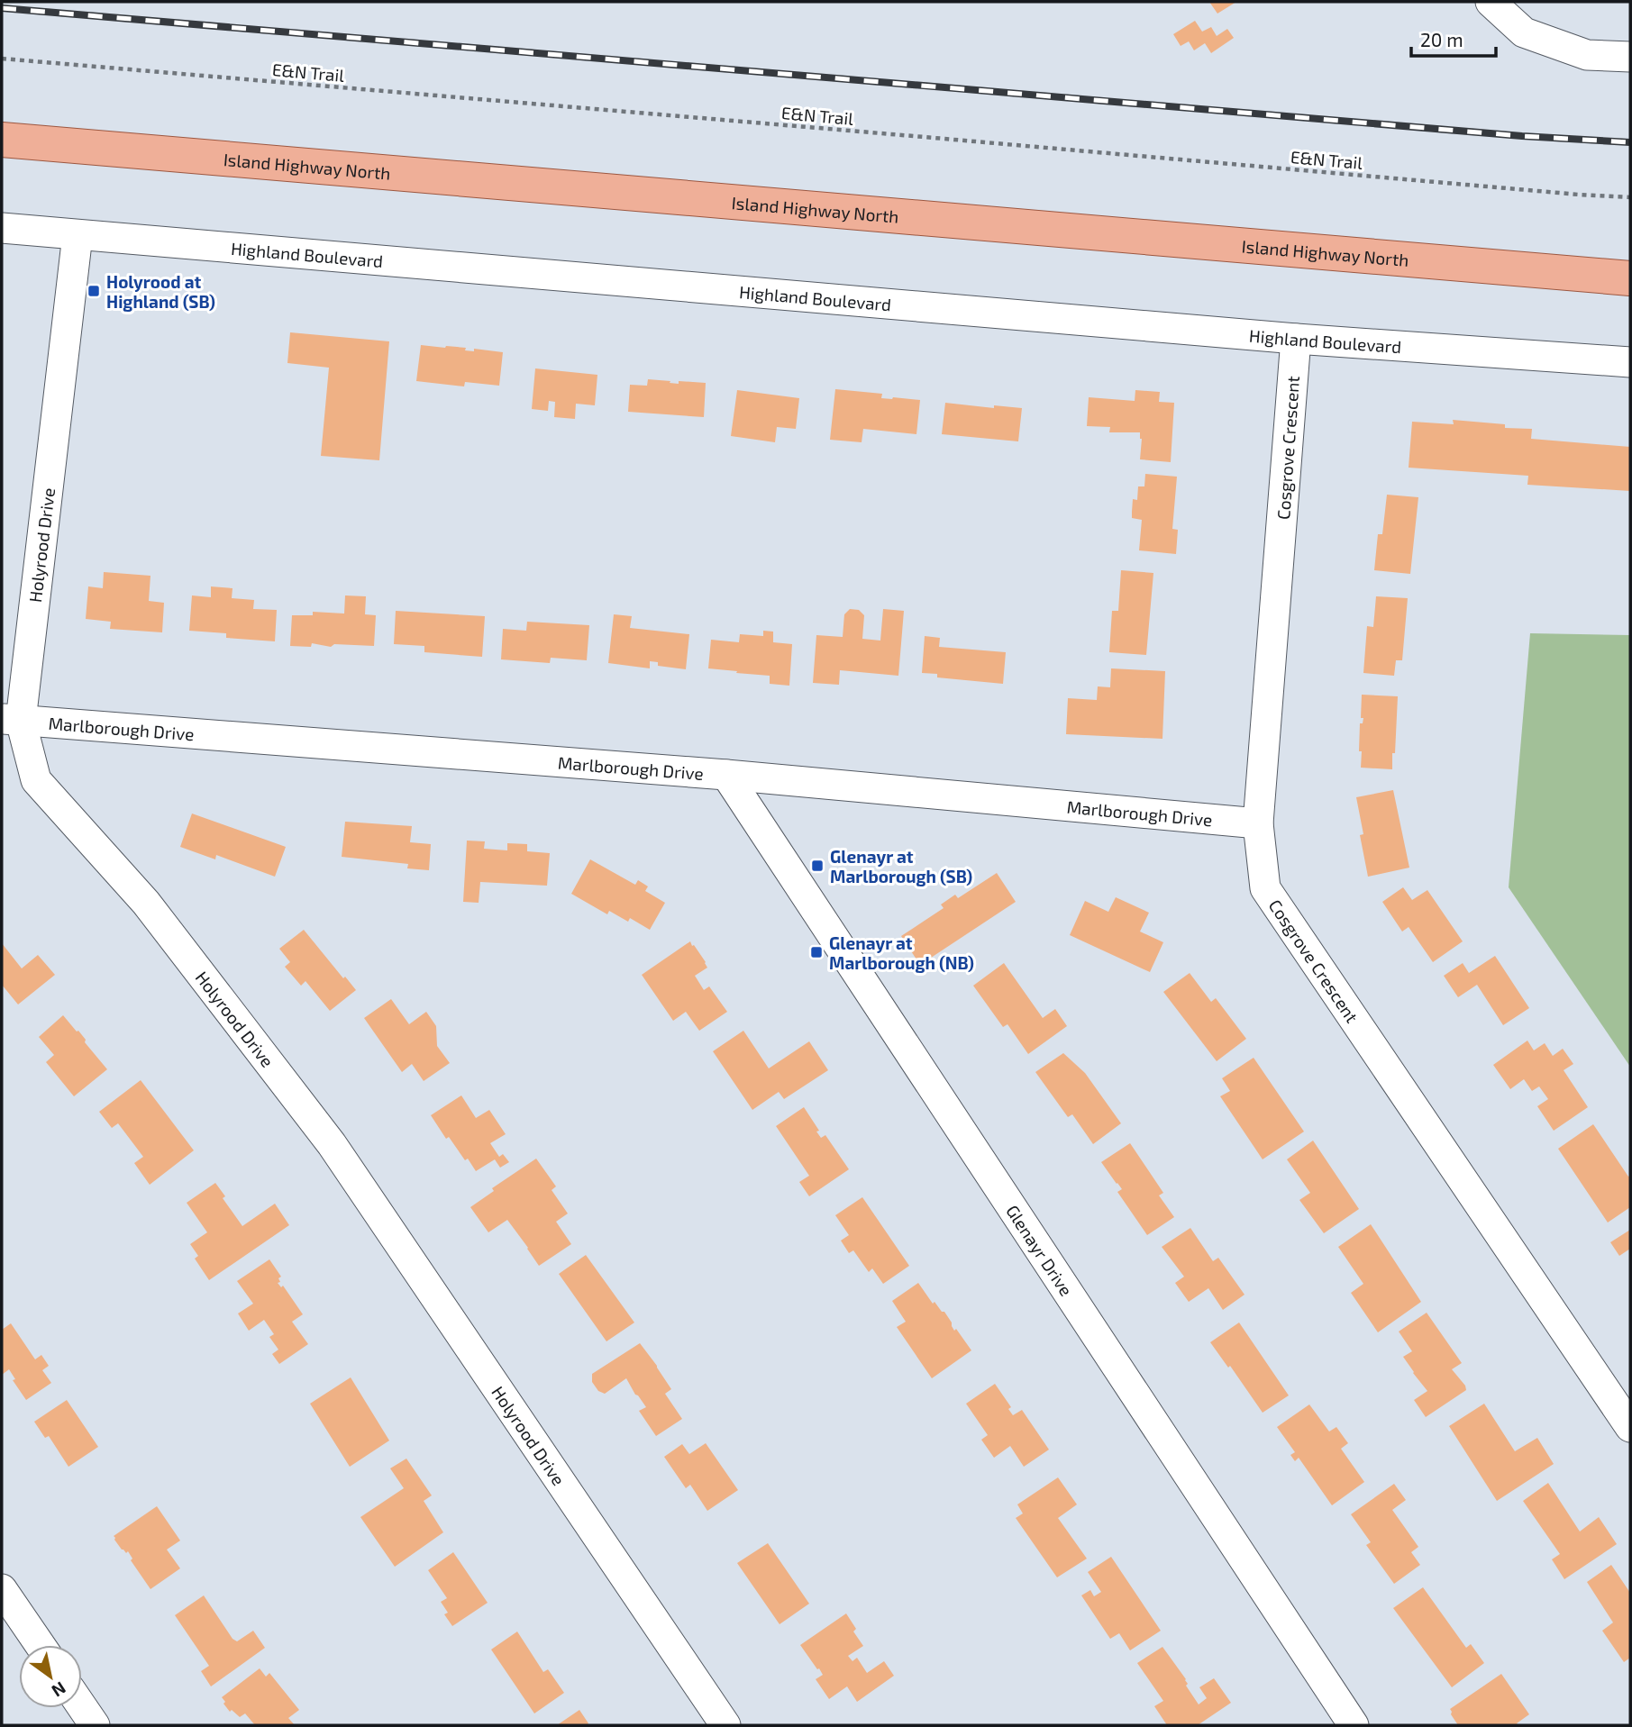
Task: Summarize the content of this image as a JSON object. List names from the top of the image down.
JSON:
{
  "streets": {
    "main road": ["Island Highway North"],
    "street": [
      "Highland Boulevard",
      "Cosgrove Crescent",
      "Holyrood Drive",
      "Marlborough Drive",
      "Glenayr Drive"
    ],
    "path": ["E&N Trail"]
  },
  "crossings": [
    ["Highland Boulevard", "Cosgrove Crescent"],
    ["Highland Boulevard", "Holyrood Drive"],
    ["Cosgrove Crescent", "Marlborough Drive"],
    ["Holyrood Drive", "Marlborough Drive"],
    ["Marlborough Drive", "Glenayr Drive"]
  ],
  "places": {
    "transit": ["Holyrood at Highland (SB)", "Glenayr at Marlborough (SB)", "Glenayr at Marlborough (NB)"]
  },
  "scale_bar": "20 m",
  "north": "bottom right"
}
